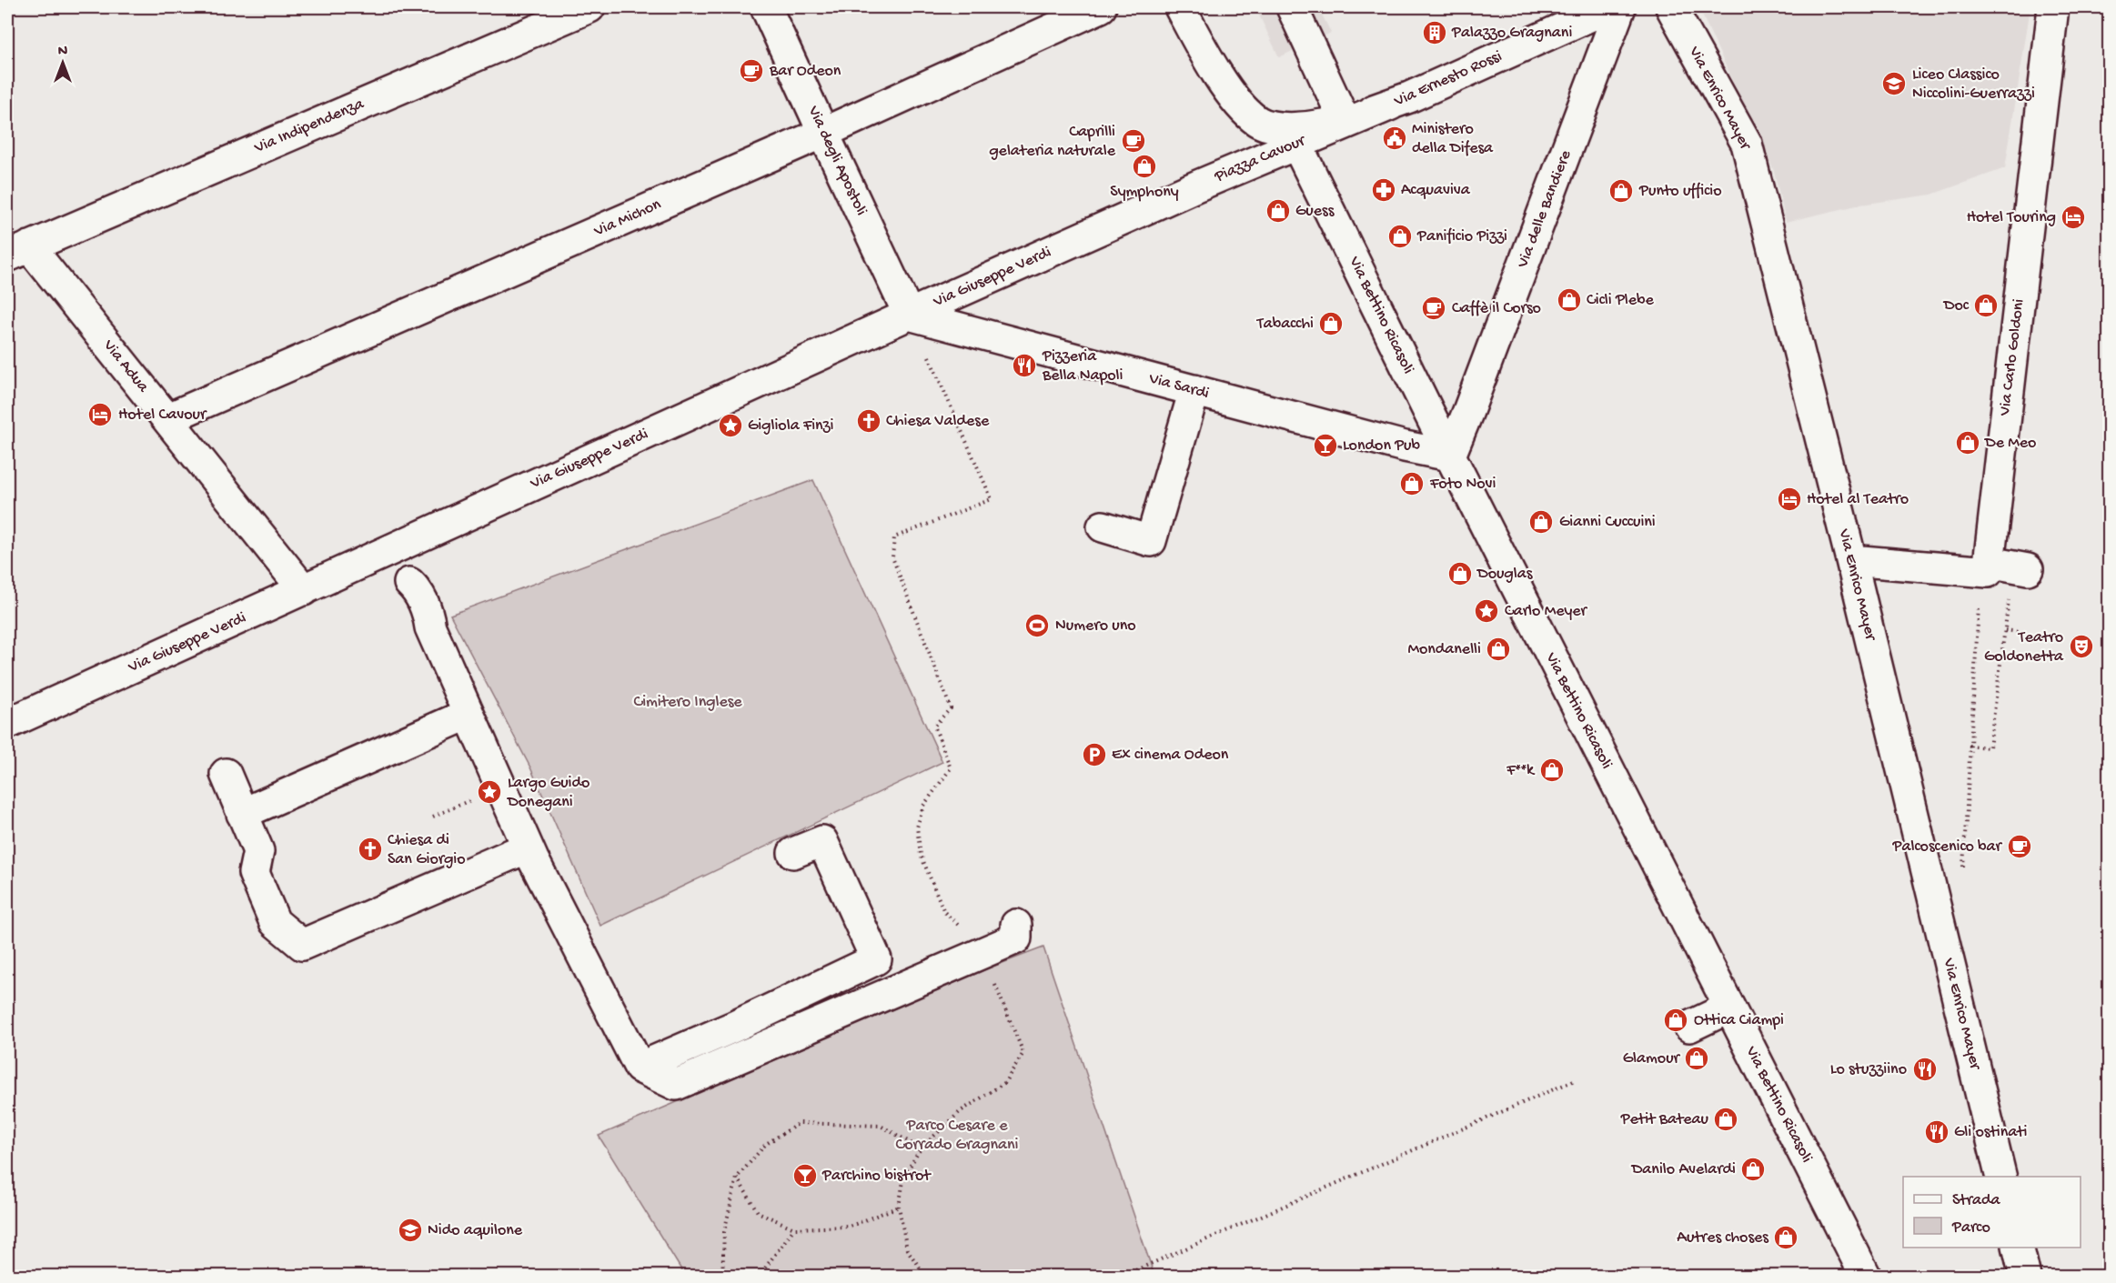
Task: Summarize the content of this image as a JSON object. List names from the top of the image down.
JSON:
{
  "streets": {
    "street": [
      "Via Ernesto Rossi",
      "Via Enrico Mayer",
      "Via Indipendenza",
      "Piazza Cavour",
      "Via degli Apostoli",
      "Via delle Bandiere",
      "Via Michon",
      "Via Giuseppe Verdi",
      "Via Bettino Ricasoli",
      "Via Carlo Goldoni",
      "Via Adua",
      "Via Sardi"
    ]
  },
  "crossings": [
    ["Via Ernesto Rossi", "Piazza Cavour"],
    ["Via Indipendenza", "Via Adua"],
    ["Piazza Cavour", "Via Giuseppe Verdi"],
    ["Piazza Cavour", "Via Bettino Ricasoli"],
    ["Via degli Apostoli", "Via Michon"],
    ["Via degli Apostoli", "Via Giuseppe Verdi"],
    ["Via degli Apostoli", "Via Sardi"],
    ["Via delle Bandiere", "Via Bettino Ricasoli"],
    ["Via delle Bandiere", "Via Sardi"],
    ["Via Michon", "Via Adua"],
    ["Via Giuseppe Verdi", "Via Adua"],
    ["Via Giuseppe Verdi", "Via Sardi"],
    ["Via Bettino Ricasoli", "Via Sardi"]
  ],
  "parks": ["Cimitero Inglese", "Parco Cesare e Corrado Gragnani"],
  "places": {
    "building": ["Palazzo Gragnani"],
    "cafe": [
      "Bar Odeon",
      "Caprilli gelateria naturale",
      "Caffè il Corso",
      "Palcoscenico bar"
    ],
    "school or university": ["Liceo Classico Niccolini-Guerrazzi", "Nido aquilone"],
    "public building": ["Ministero della Difesa"],
    "shop": [
      "Symphony",
      "Punto ufficio",
      "Guess",
      "Panificio Pizzi",
      "Cicli Plebe",
      "Doc",
      "Tabacchi",
      "De Meo",
      "Foto Novi",
      "Gianni Cuccuini",
      "Douglas",
      "Mondanelli",
      "F**k",
      "Ottica Ciampi",
      "Glamour",
      "Petit Bateau",
      "Danilo Avelardi",
      "Autres choses"
    ],
    "pharmacy": ["Acquaviva"],
    "hotel": ["Hotel Touring", "Hotel Cavour", "Hotel al Teatro"],
    "restaurant": ["Pizzeria Bella Napoli", "Lo stuzziino", "Gli ostinati"],
    "church": ["Chiesa Valdese", "Chiesa di San Giorgio"],
    "place": ["Gigliola Finzi", "Carlo Meyer", "Largo Guido Donegani"],
    "bar": ["London Pub", "Parchino bistrot"],
    "sports": ["Numero uno"],
    "theatre": ["Teatro Goldonetta"],
    "parking": ["Ex cinema Odeon"]
  },
  "legend": ["Strada", "Parco"],
  "north": "top"
}
